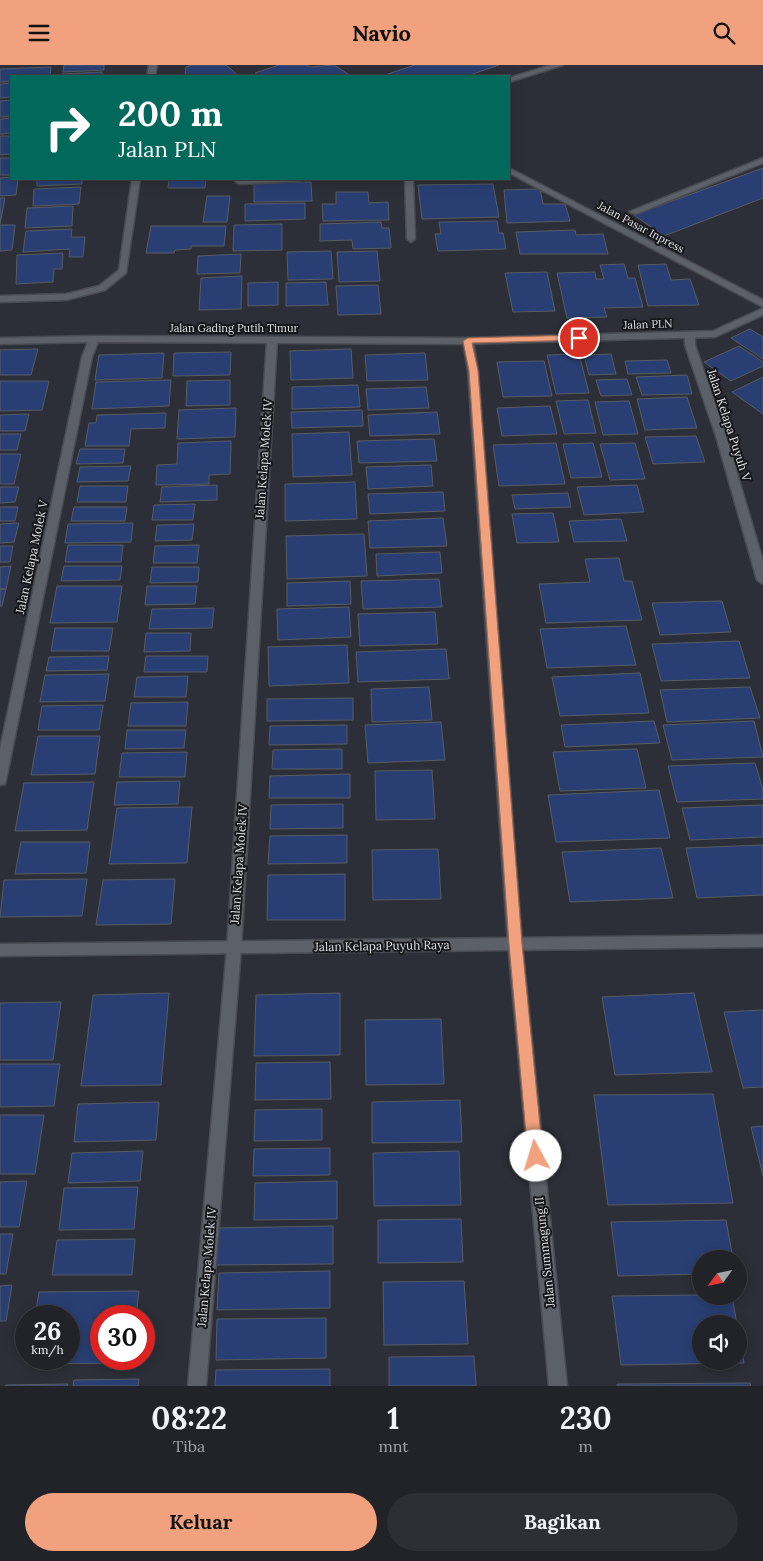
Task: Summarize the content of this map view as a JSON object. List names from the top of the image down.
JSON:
{
  "streets": {
    "street": [
      "Jalan Pasar Inpress",
      "Jalan PLN",
      "Jalan Gading Putih Timur",
      "Jalan Kelapa Puyuh V",
      "Jalan Kelapa Molek IV",
      "Jalan Kelapa Molek V",
      "Jalan Kelapa Puyuh Raya",
      "Jalan Summagung II"
    ]
  },
  "crossings": [
    ["Jalan PLN", "Jalan Gading Putih Timur"],
    ["Jalan PLN", "Jalan Kelapa Puyuh V"],
    ["Jalan PLN", "Jalan Summagung II"],
    ["Jalan Gading Putih Timur", "Jalan Kelapa Molek IV"],
    ["Jalan Gading Putih Timur", "Jalan Kelapa Molek V"],
    ["Jalan Gading Putih Timur", "Jalan Summagung II"],
    ["Jalan Kelapa Molek IV", "Jalan Kelapa Puyuh Raya"],
    ["Jalan Kelapa Puyuh Raya", "Jalan Summagung II"]
  ],
  "north": "bottom left",
  "page": {
    "header": "Navio",
    "turn": ["200 m", "Jalan PLN"],
    "speed": "26 km/h",
    "limit": "30",
    "eta": [
      "08:22",
      "Tiba",
      "1",
      "mnt",
      "230",
      "m"
    ],
    "buttons": ["Keluar", "Bagikan"]
  }
}
